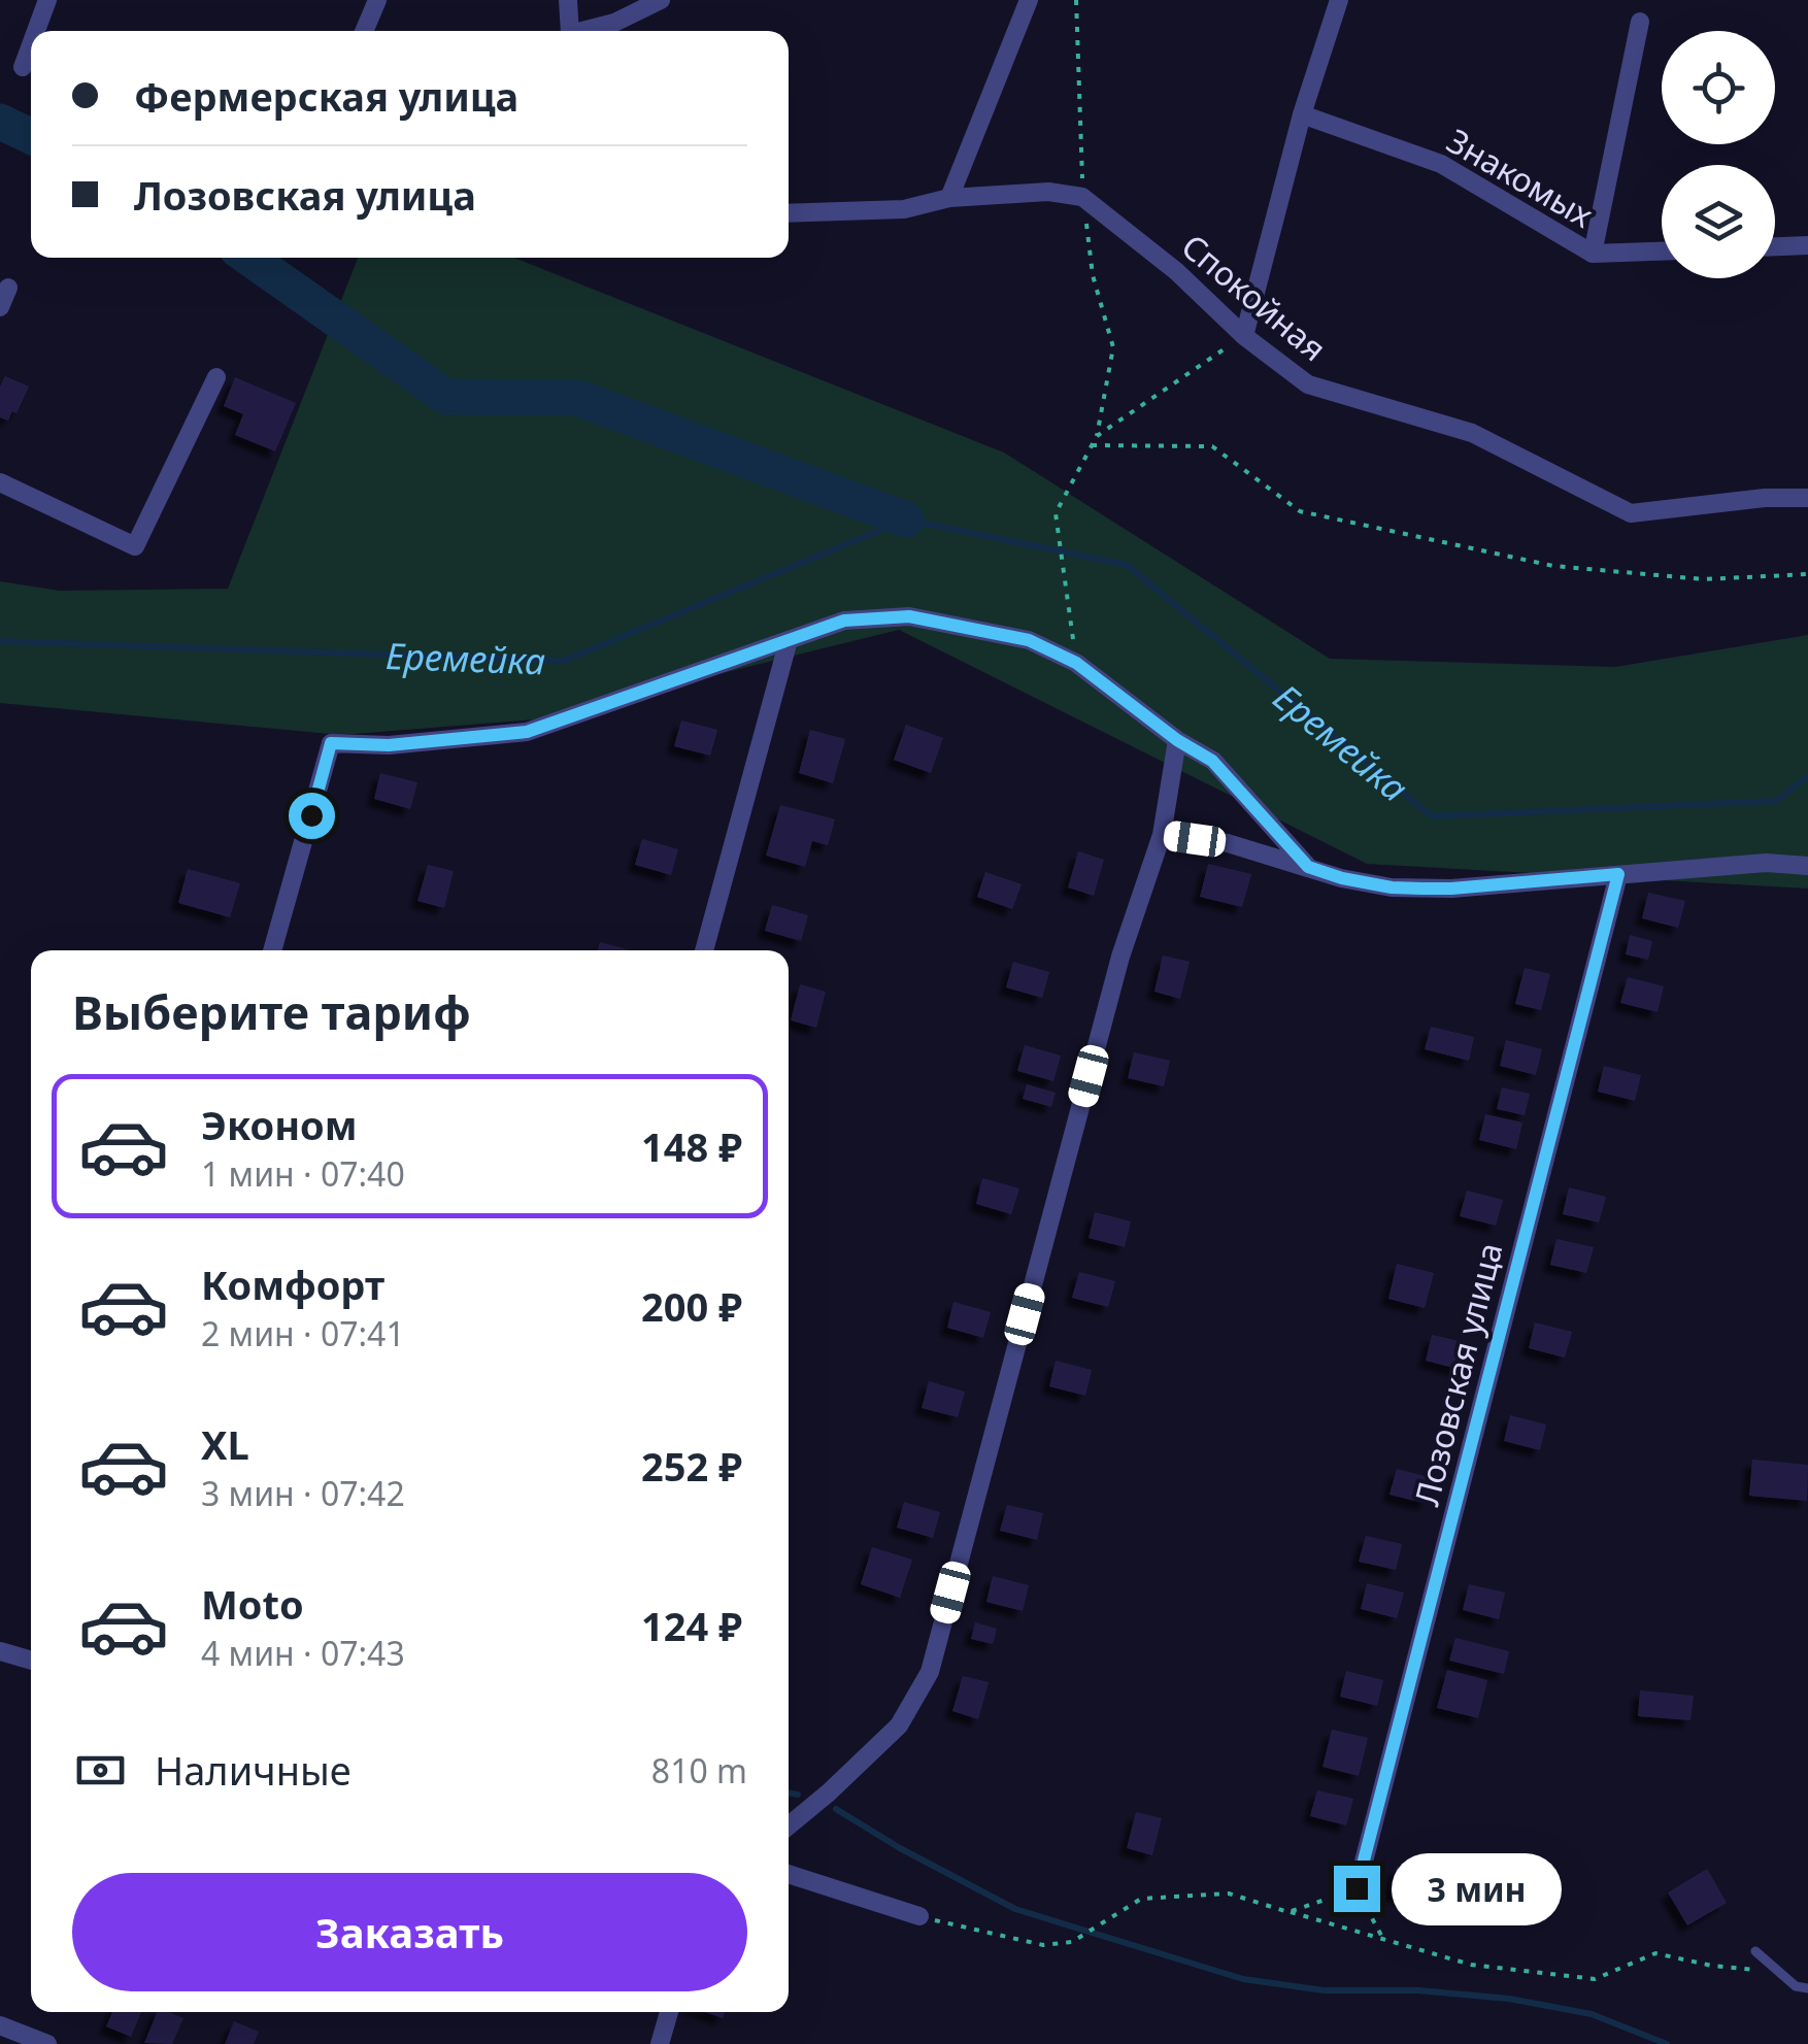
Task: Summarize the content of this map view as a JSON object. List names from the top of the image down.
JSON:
{
  "streets": {
    "street": ["Знакомых", "Спокойная", "Лозовская улица"]
  },
  "water": ["Еремейка"],
  "page": {
    "banner": ["Фермерская улица", "Лозовская улица"],
    "heading": "Выберите тариф",
    "list": [
      {
        "name": "Эконом",
        "note": "1 мин · 07:40",
        "value": "148 ₽"
      },
      {
        "name": "Комфорт",
        "note": "2 мин · 07:41",
        "value": "200 ₽"
      },
      {
        "name": "XL",
        "note": "3 мин · 07:42",
        "value": "252 ₽"
      },
      {
        "name": "Moto",
        "note": "4 мин · 07:43",
        "value": "124 ₽"
      }
    ],
    "pay": ["Наличные", "810 m"],
    "buttons": "Заказать",
    "bubble": "3 мин"
  }
}
